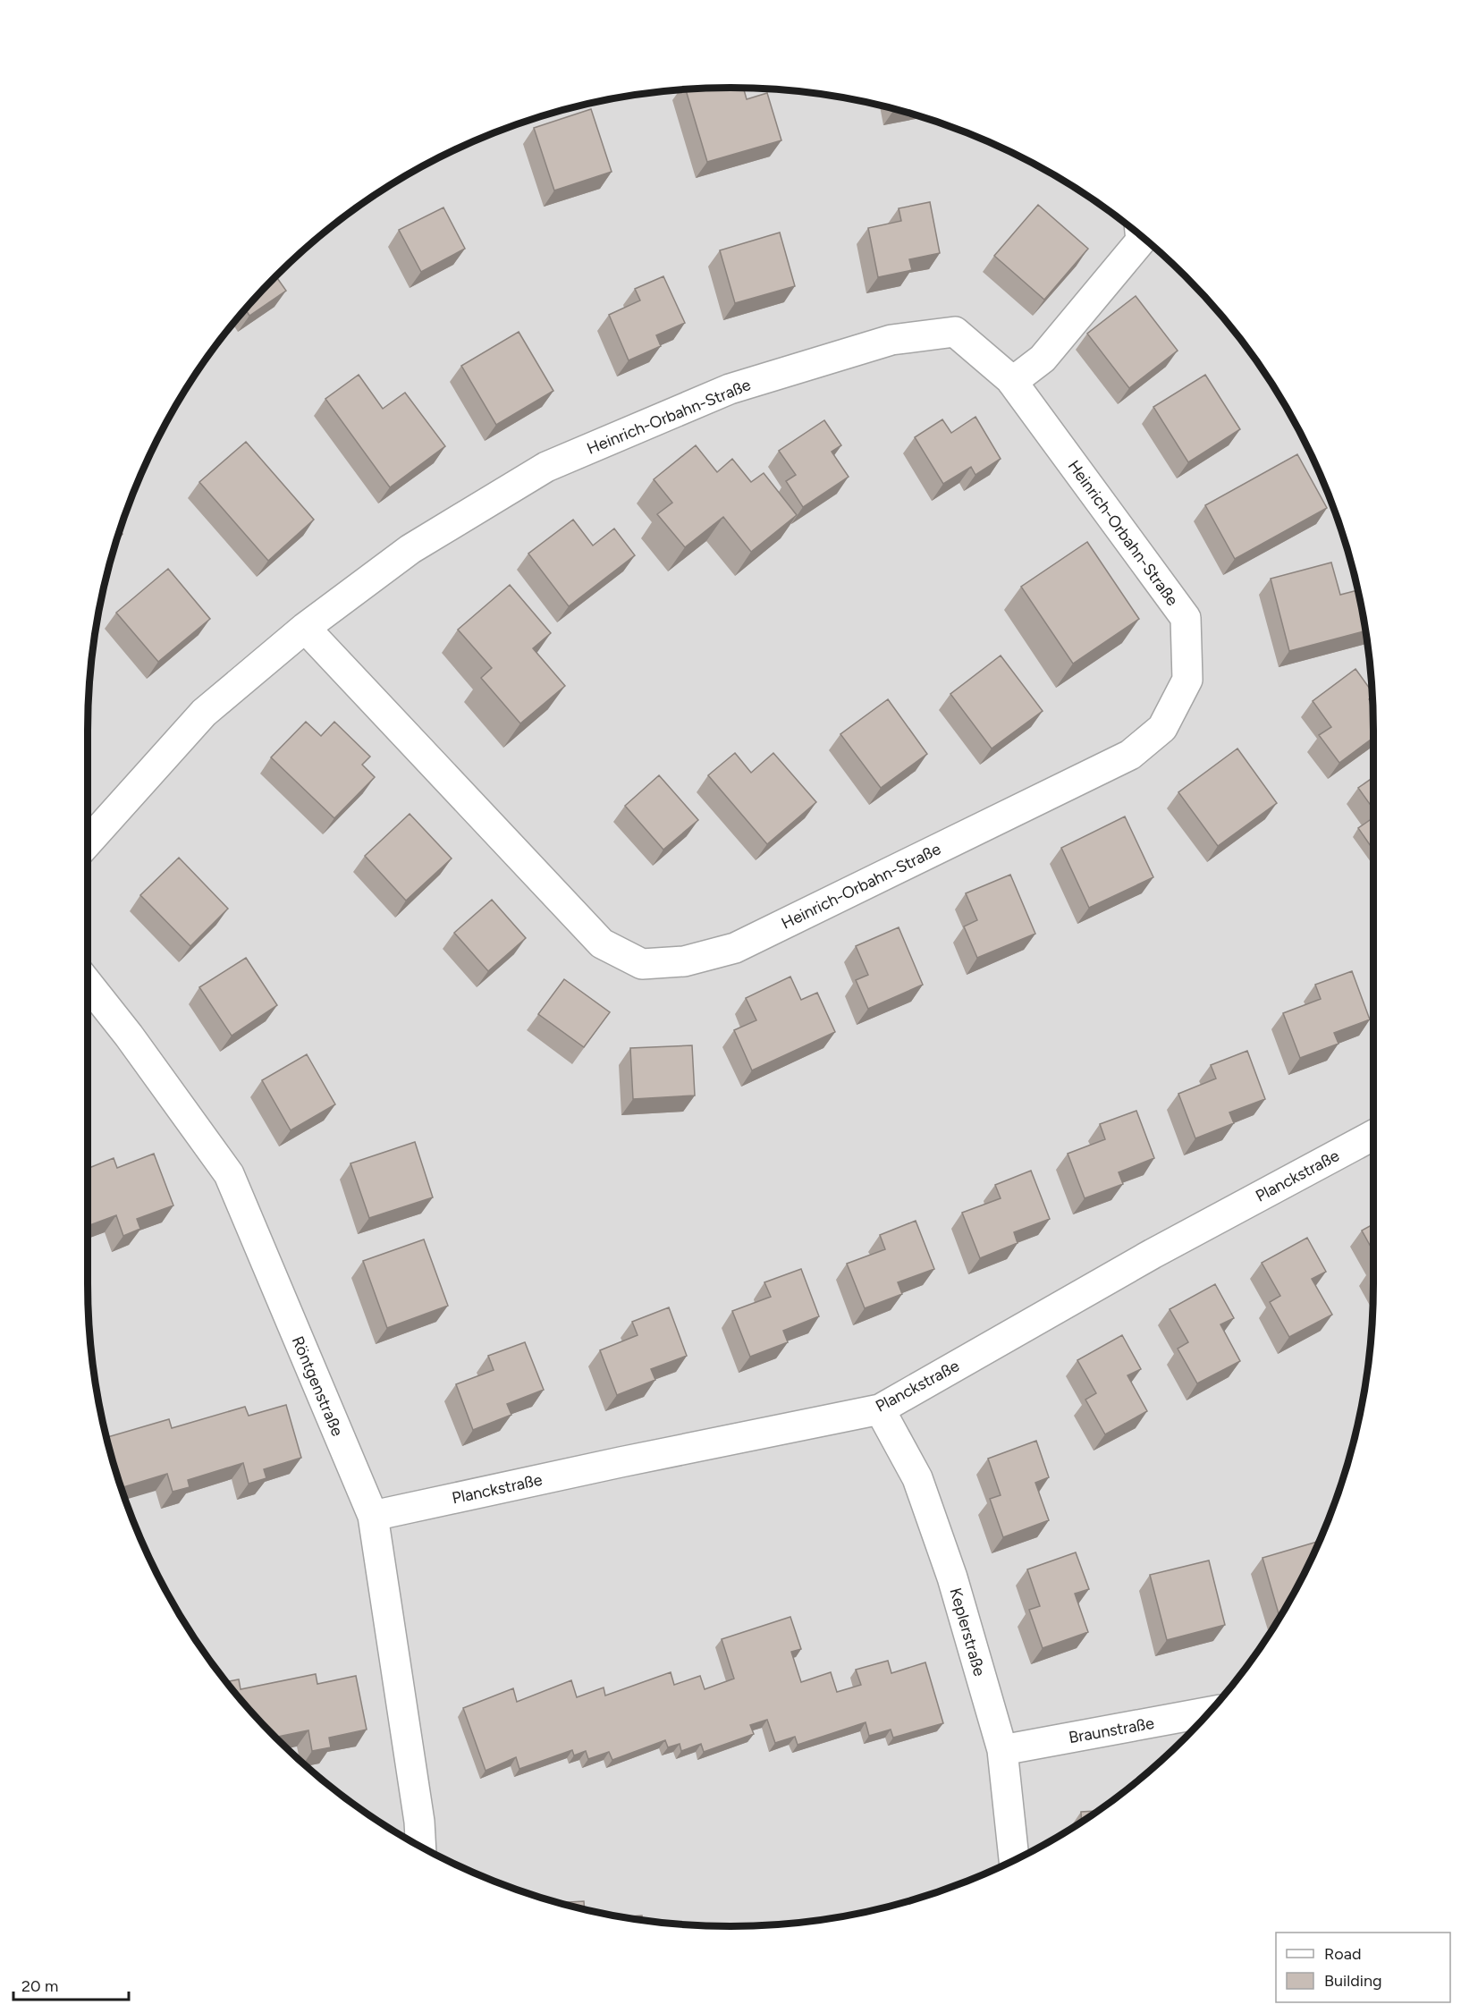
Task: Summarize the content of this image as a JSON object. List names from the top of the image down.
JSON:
{
  "streets": {
    "street": [
      "Heinrich-Orbahn-Straße",
      "Planckstraße",
      "Röntgenstraße",
      "Keplerstraße",
      "Braunstraße"
    ]
  },
  "crossings": [
    ["Planckstraße", "Röntgenstraße"],
    ["Planckstraße", "Keplerstraße"],
    ["Keplerstraße", "Braunstraße"]
  ],
  "legend": ["Road", "Building"],
  "scale_bar": "20 m"
}
